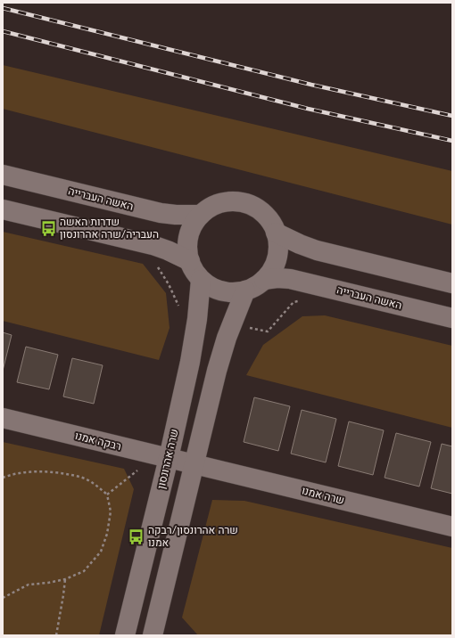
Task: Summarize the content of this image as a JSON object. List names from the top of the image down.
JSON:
{
  "streets": {
    "street": [
      "האשה העברייה",
      "רבקה אמנו",
      "שרה אהרונסון",
      "שרה אמנו"
    ]
  },
  "crossings": [
    ["האשה העברייה", "שרה אהרונסון"],
    ["רבקה אמנו", "שרה אהרונסון"],
    ["רבקה אמנו", "שרה אמנו"]
  ],
  "places": {
    "bus stop": ["שדרות האשה העבריה/שרה אהרונסון", "שרה אהרונסון/רבקה אמנו"]
  }
}
